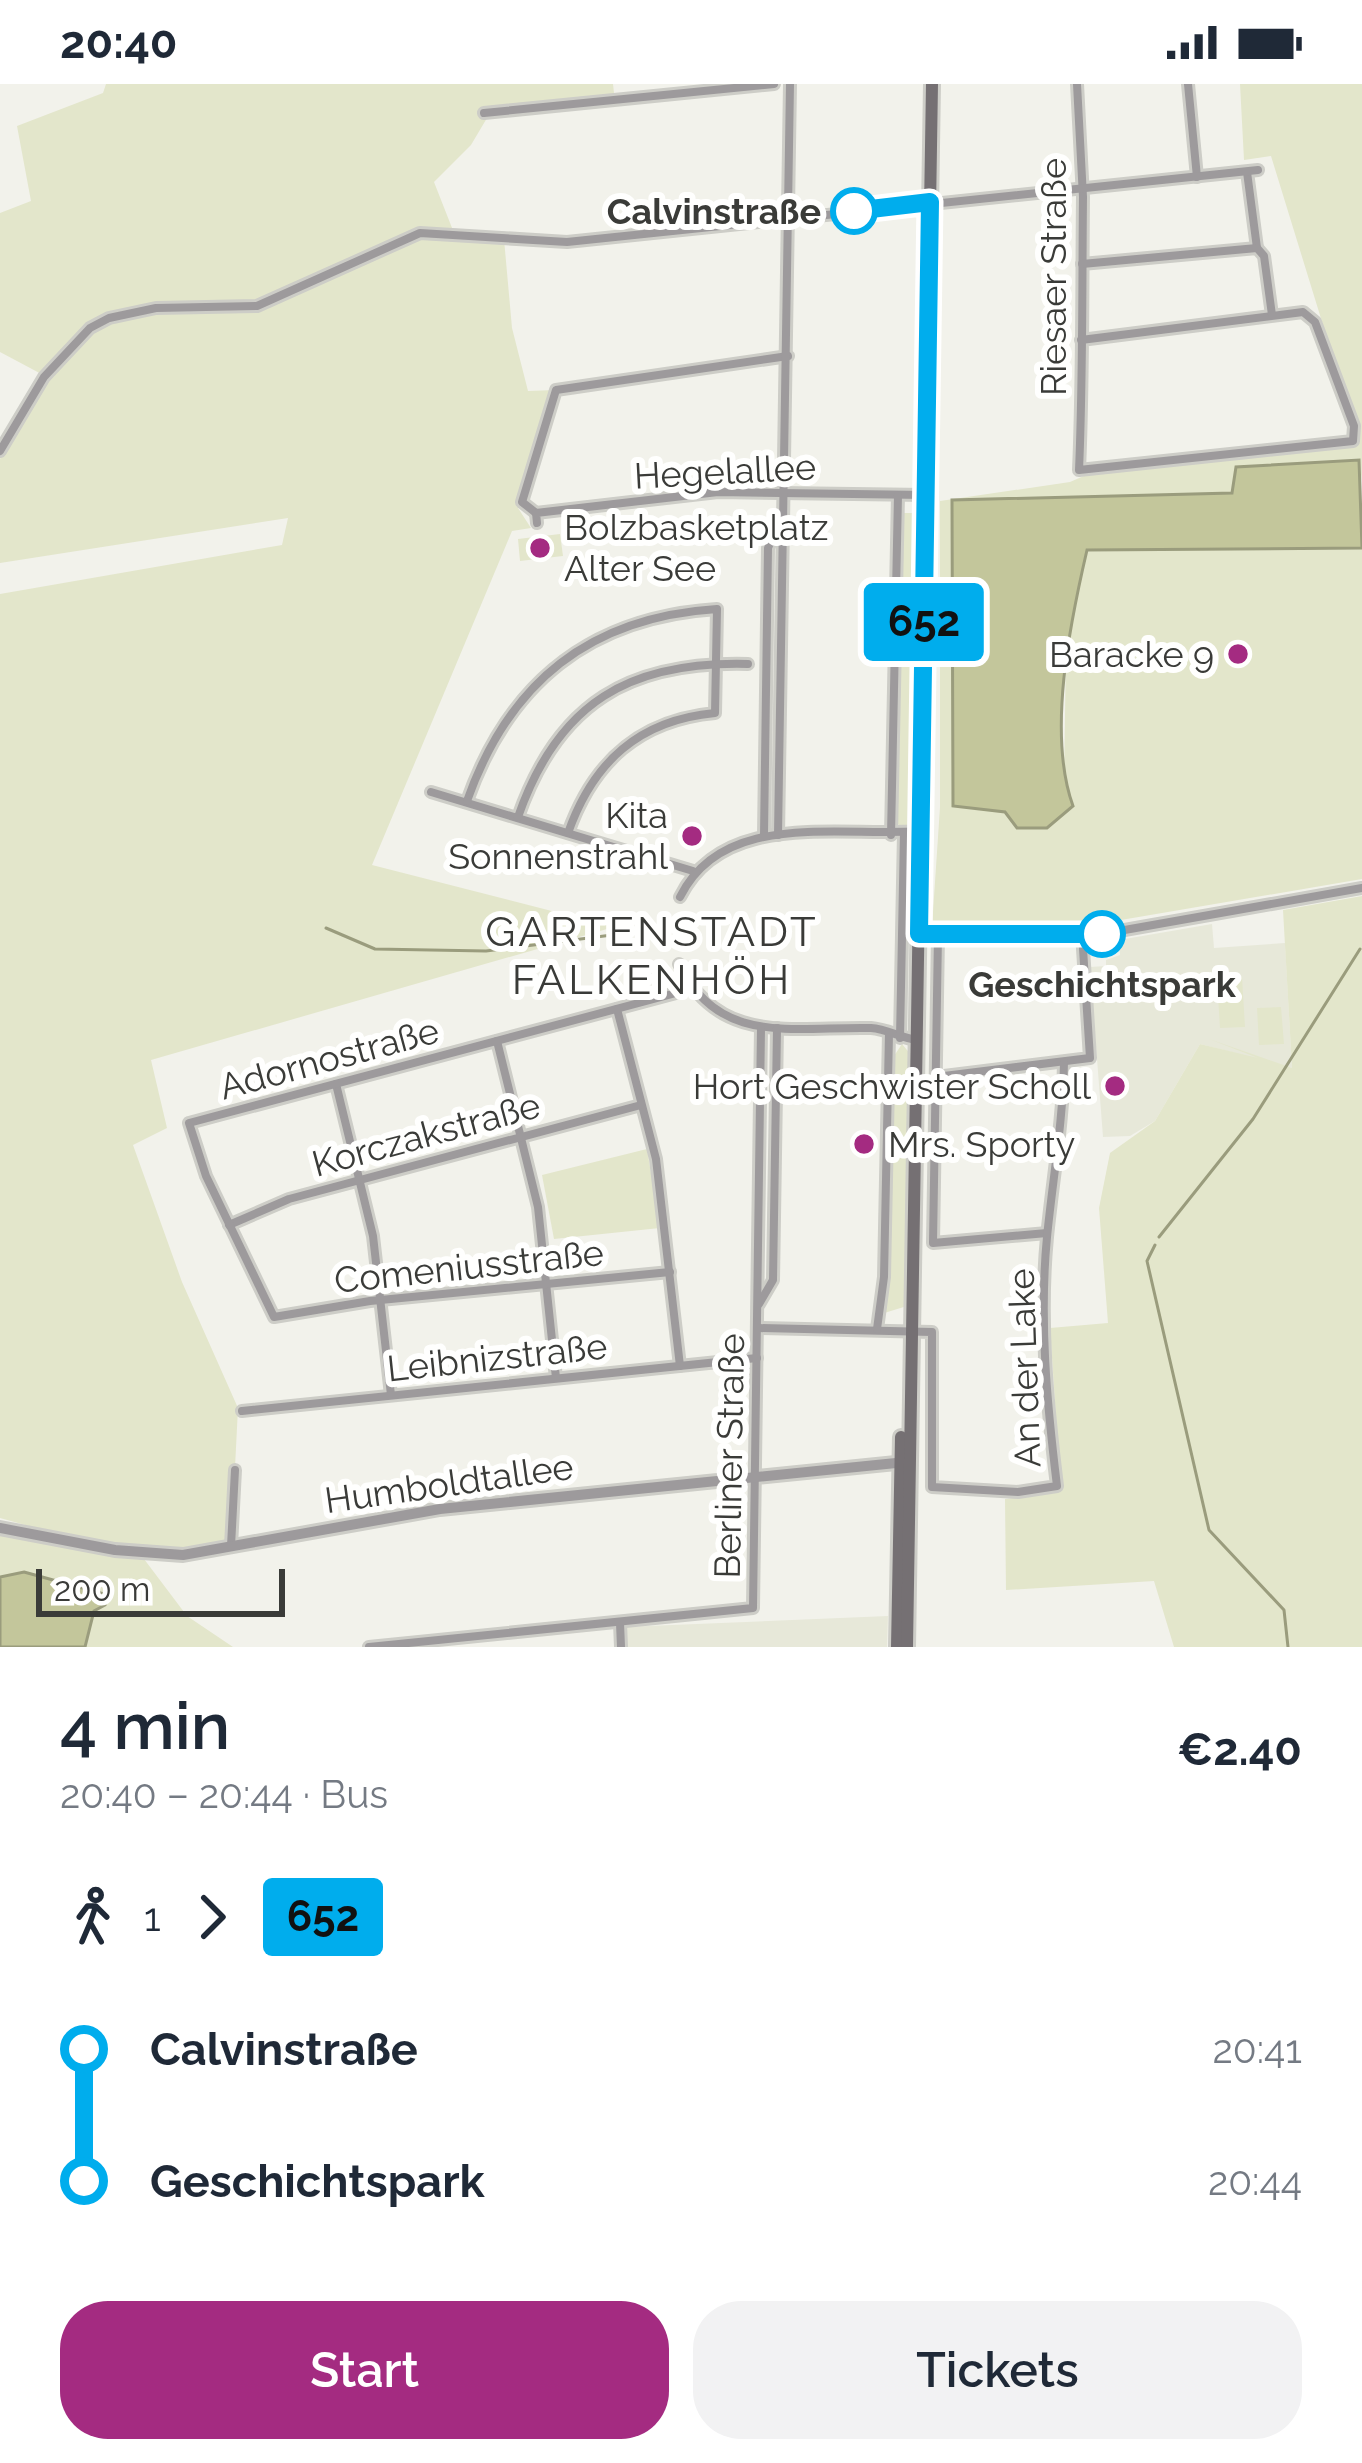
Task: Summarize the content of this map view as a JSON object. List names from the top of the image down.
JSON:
{
  "streets": {
    "street": [
      "Riesaer Straße",
      "Hegelallee",
      "Adornostraße",
      "Korczakstraße",
      "Comeniusstraße",
      "Leibnizstraße",
      "An der Lake",
      "Berliner Straße",
      "Humboldtallee"
    ]
  },
  "crossings": [
    ["Adornostraße", "Korczakstraße"],
    ["Adornostraße", "Comeniusstraße"],
    ["Korczakstraße", "Comeniusstraße"],
    ["Leibnizstraße", "Berliner Straße"],
    ["Berliner Straße", "Humboldtallee"]
  ],
  "districts": ["GARTENSTADT FALKENHÖH"],
  "places": [
    "Calvinstraße",
    "Bolzbasketplatz Alter See",
    "Baracke 9",
    "Kita Sonnenstrahl",
    "Geschichtspark",
    "Hort Geschwister Scholl",
    "Mrs. Sporty"
  ],
  "lines": ["bus line 652"],
  "scale_bar": "200 m",
  "page": {
    "status": "20:40",
    "on_map": "652",
    "scale": "200 m",
    "heading": ["4 min", "20:40 – 20:44 · Bus", "€2.40"],
    "legs": ["1", "652"],
    "list": [
      {
        "name": "Calvinstraße",
        "value": "20:41"
      },
      {
        "name": "Geschichtspark",
        "value": "20:44"
      }
    ],
    "buttons": ["Start", "Tickets"]
  }
}
